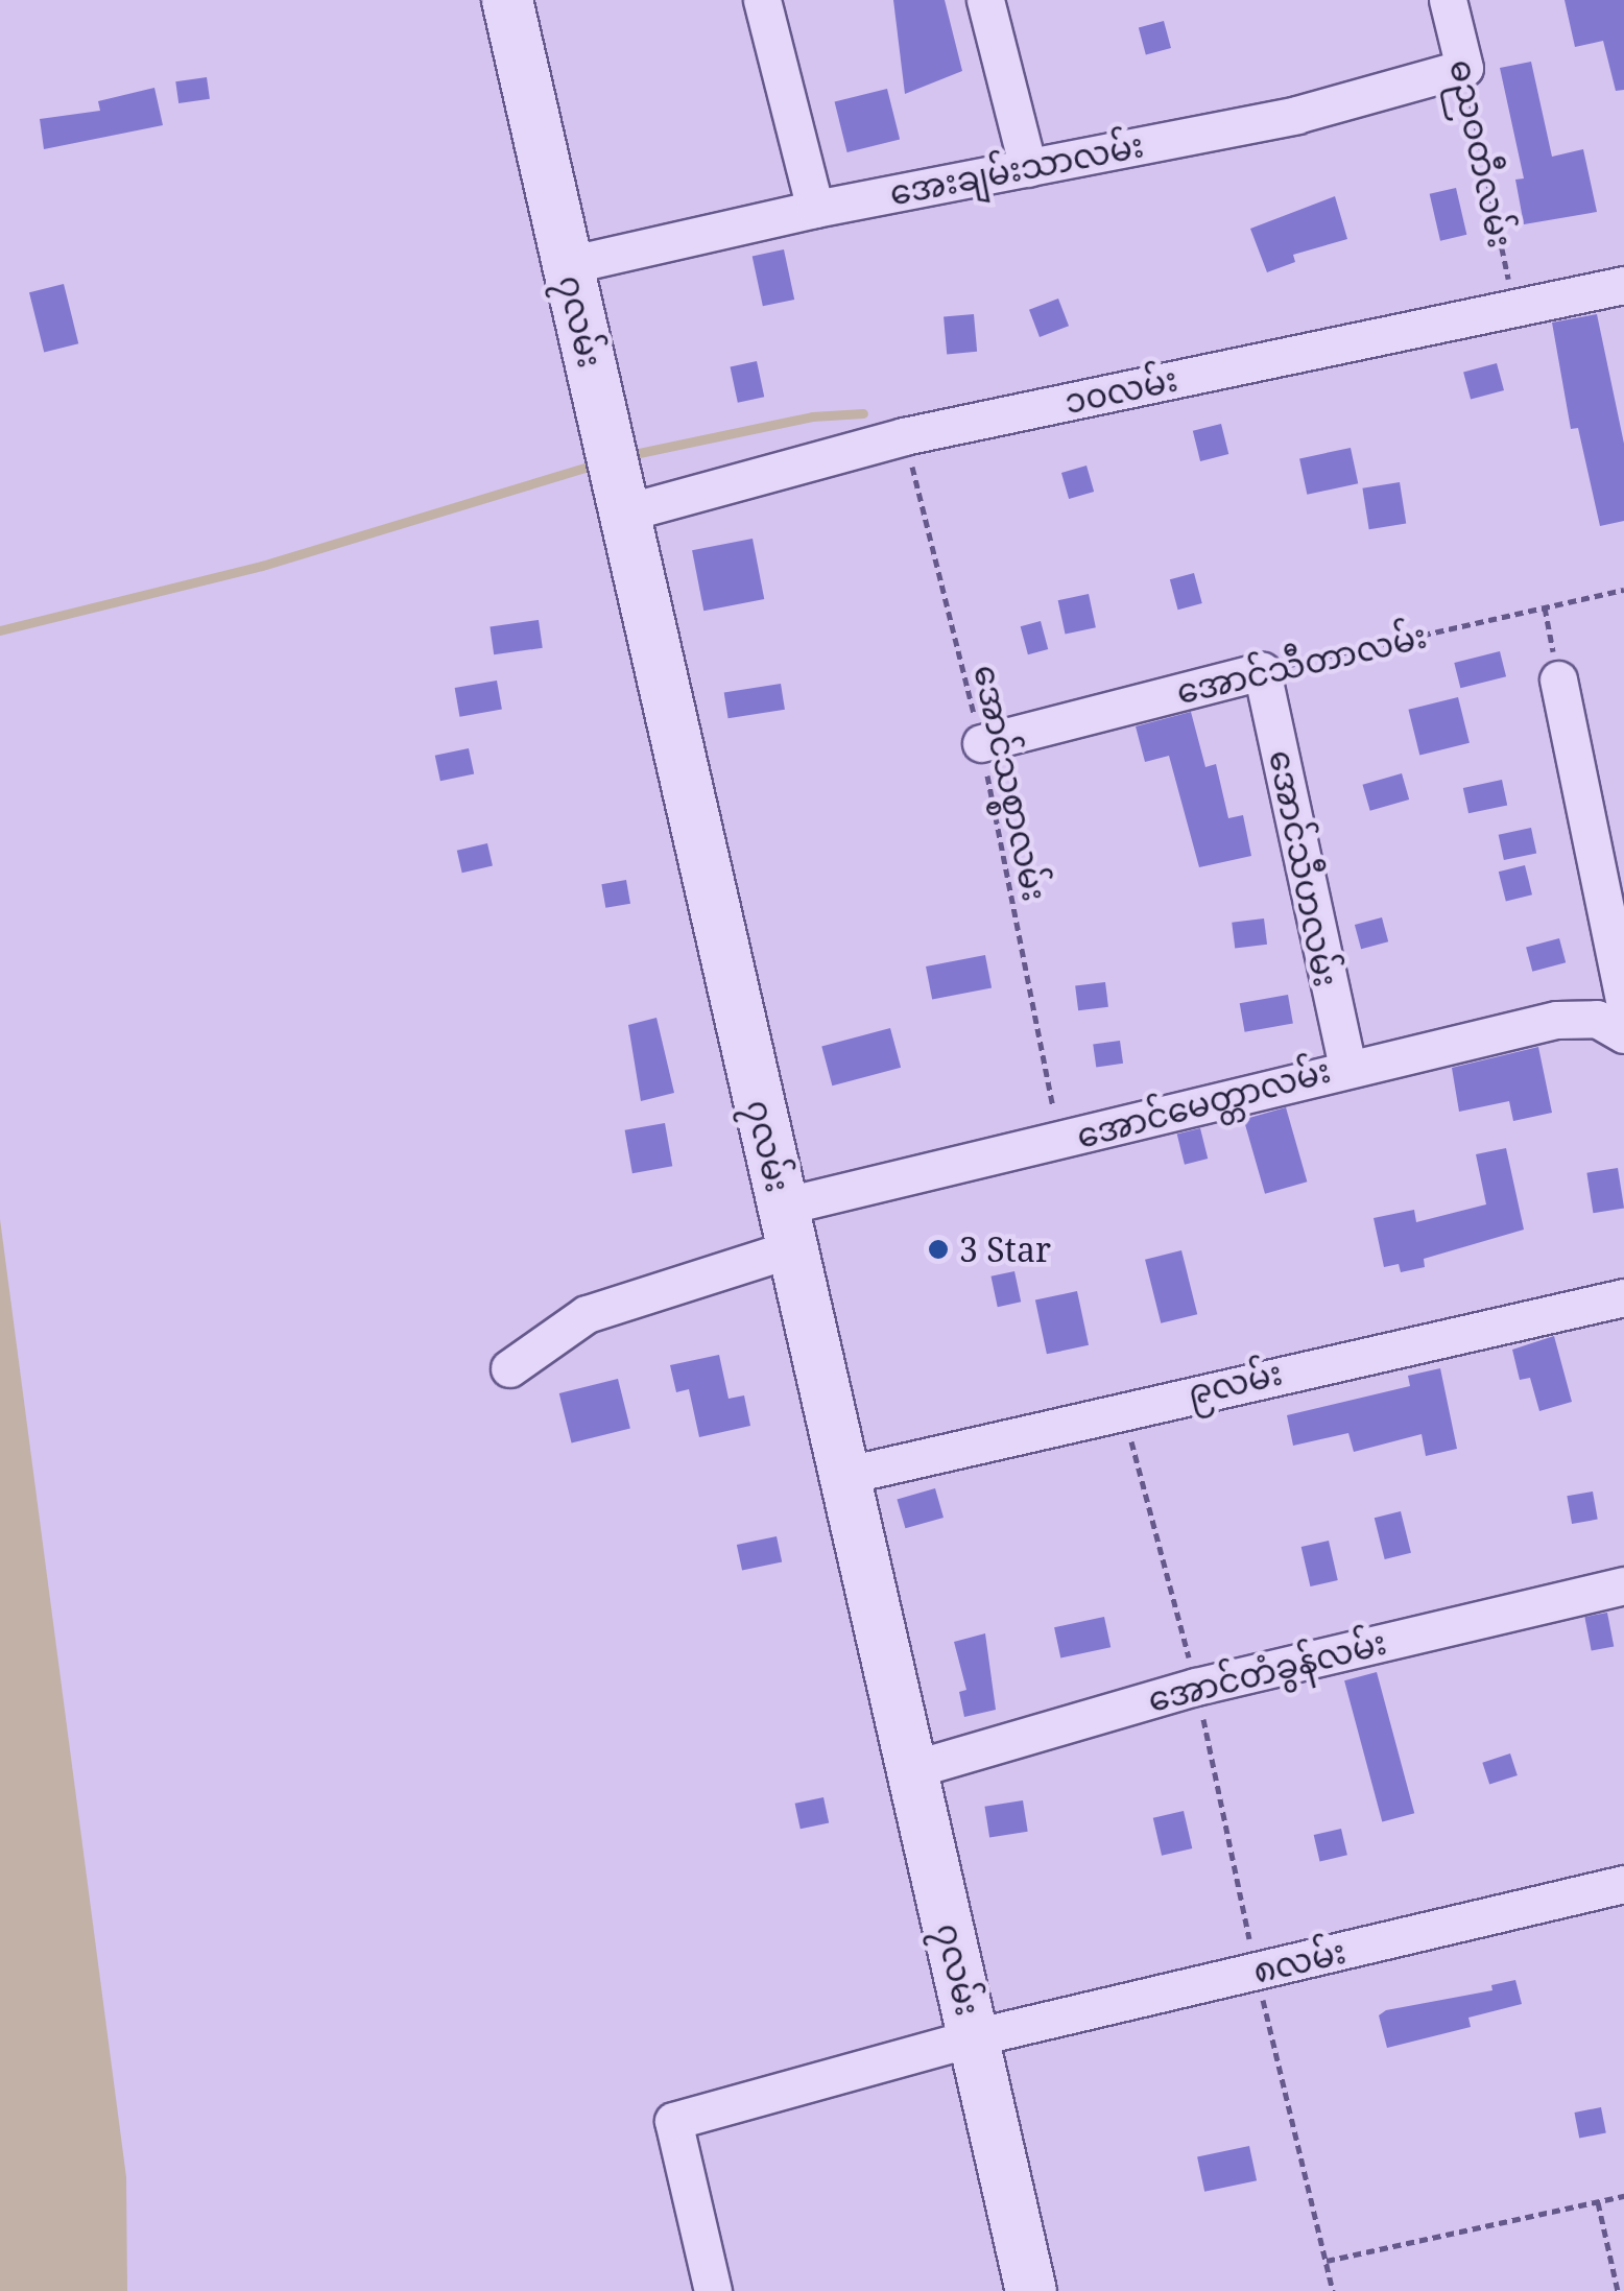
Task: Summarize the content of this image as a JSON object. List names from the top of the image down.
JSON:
{
  "streets": {
    "street": [
      "ဓညဝတီလမ်း",
      "အေးချမ်းသာလမ်း",
      "၇လမ်း",
      "၁၀လမ်း",
      "အောင်သီတာလမ်း",
      "အောင်သီဟလမ်း",
      "အောင်မေတ္တာလမ်း",
      "၉လမ်း",
      "အောင်တံခွန်လမ်း",
      "၈လမ်း"
    ],
    "path": ["အောင်သစ္စာလမ်း"]
  },
  "crossings": [
    ["ဓညဝတီလမ်း", "အေးချမ်းသာလမ်း"],
    ["ဓညဝတီလမ်း", "၁၀လမ်း"],
    ["အေးချမ်းသာလမ်း", "၇လမ်း"],
    ["၇လမ်း", "၁၀လမ်း"],
    ["၇လမ်း", "အောင်မေတ္တာလမ်း"],
    ["၇လမ်း", "၉လမ်း"],
    ["၇လမ်း", "အောင်တံခွန်လမ်း"],
    ["၇လမ်း", "၈လမ်း"],
    ["၁၀လမ်း", "အောင်သစ္စာလမ်း"],
    ["အောင်သီတာလမ်း", "အောင်သစ္စာလမ်း"],
    ["အောင်သီတာလမ်း", "အောင်သီဟလမ်း"],
    ["အောင်သစ္စာလမ်း", "အောင်မေတ္တာလမ်း"],
    ["အောင်သီဟလမ်း", "အောင်မေတ္တာလမ်း"]
  ],
  "places": ["3 Star"]
}
